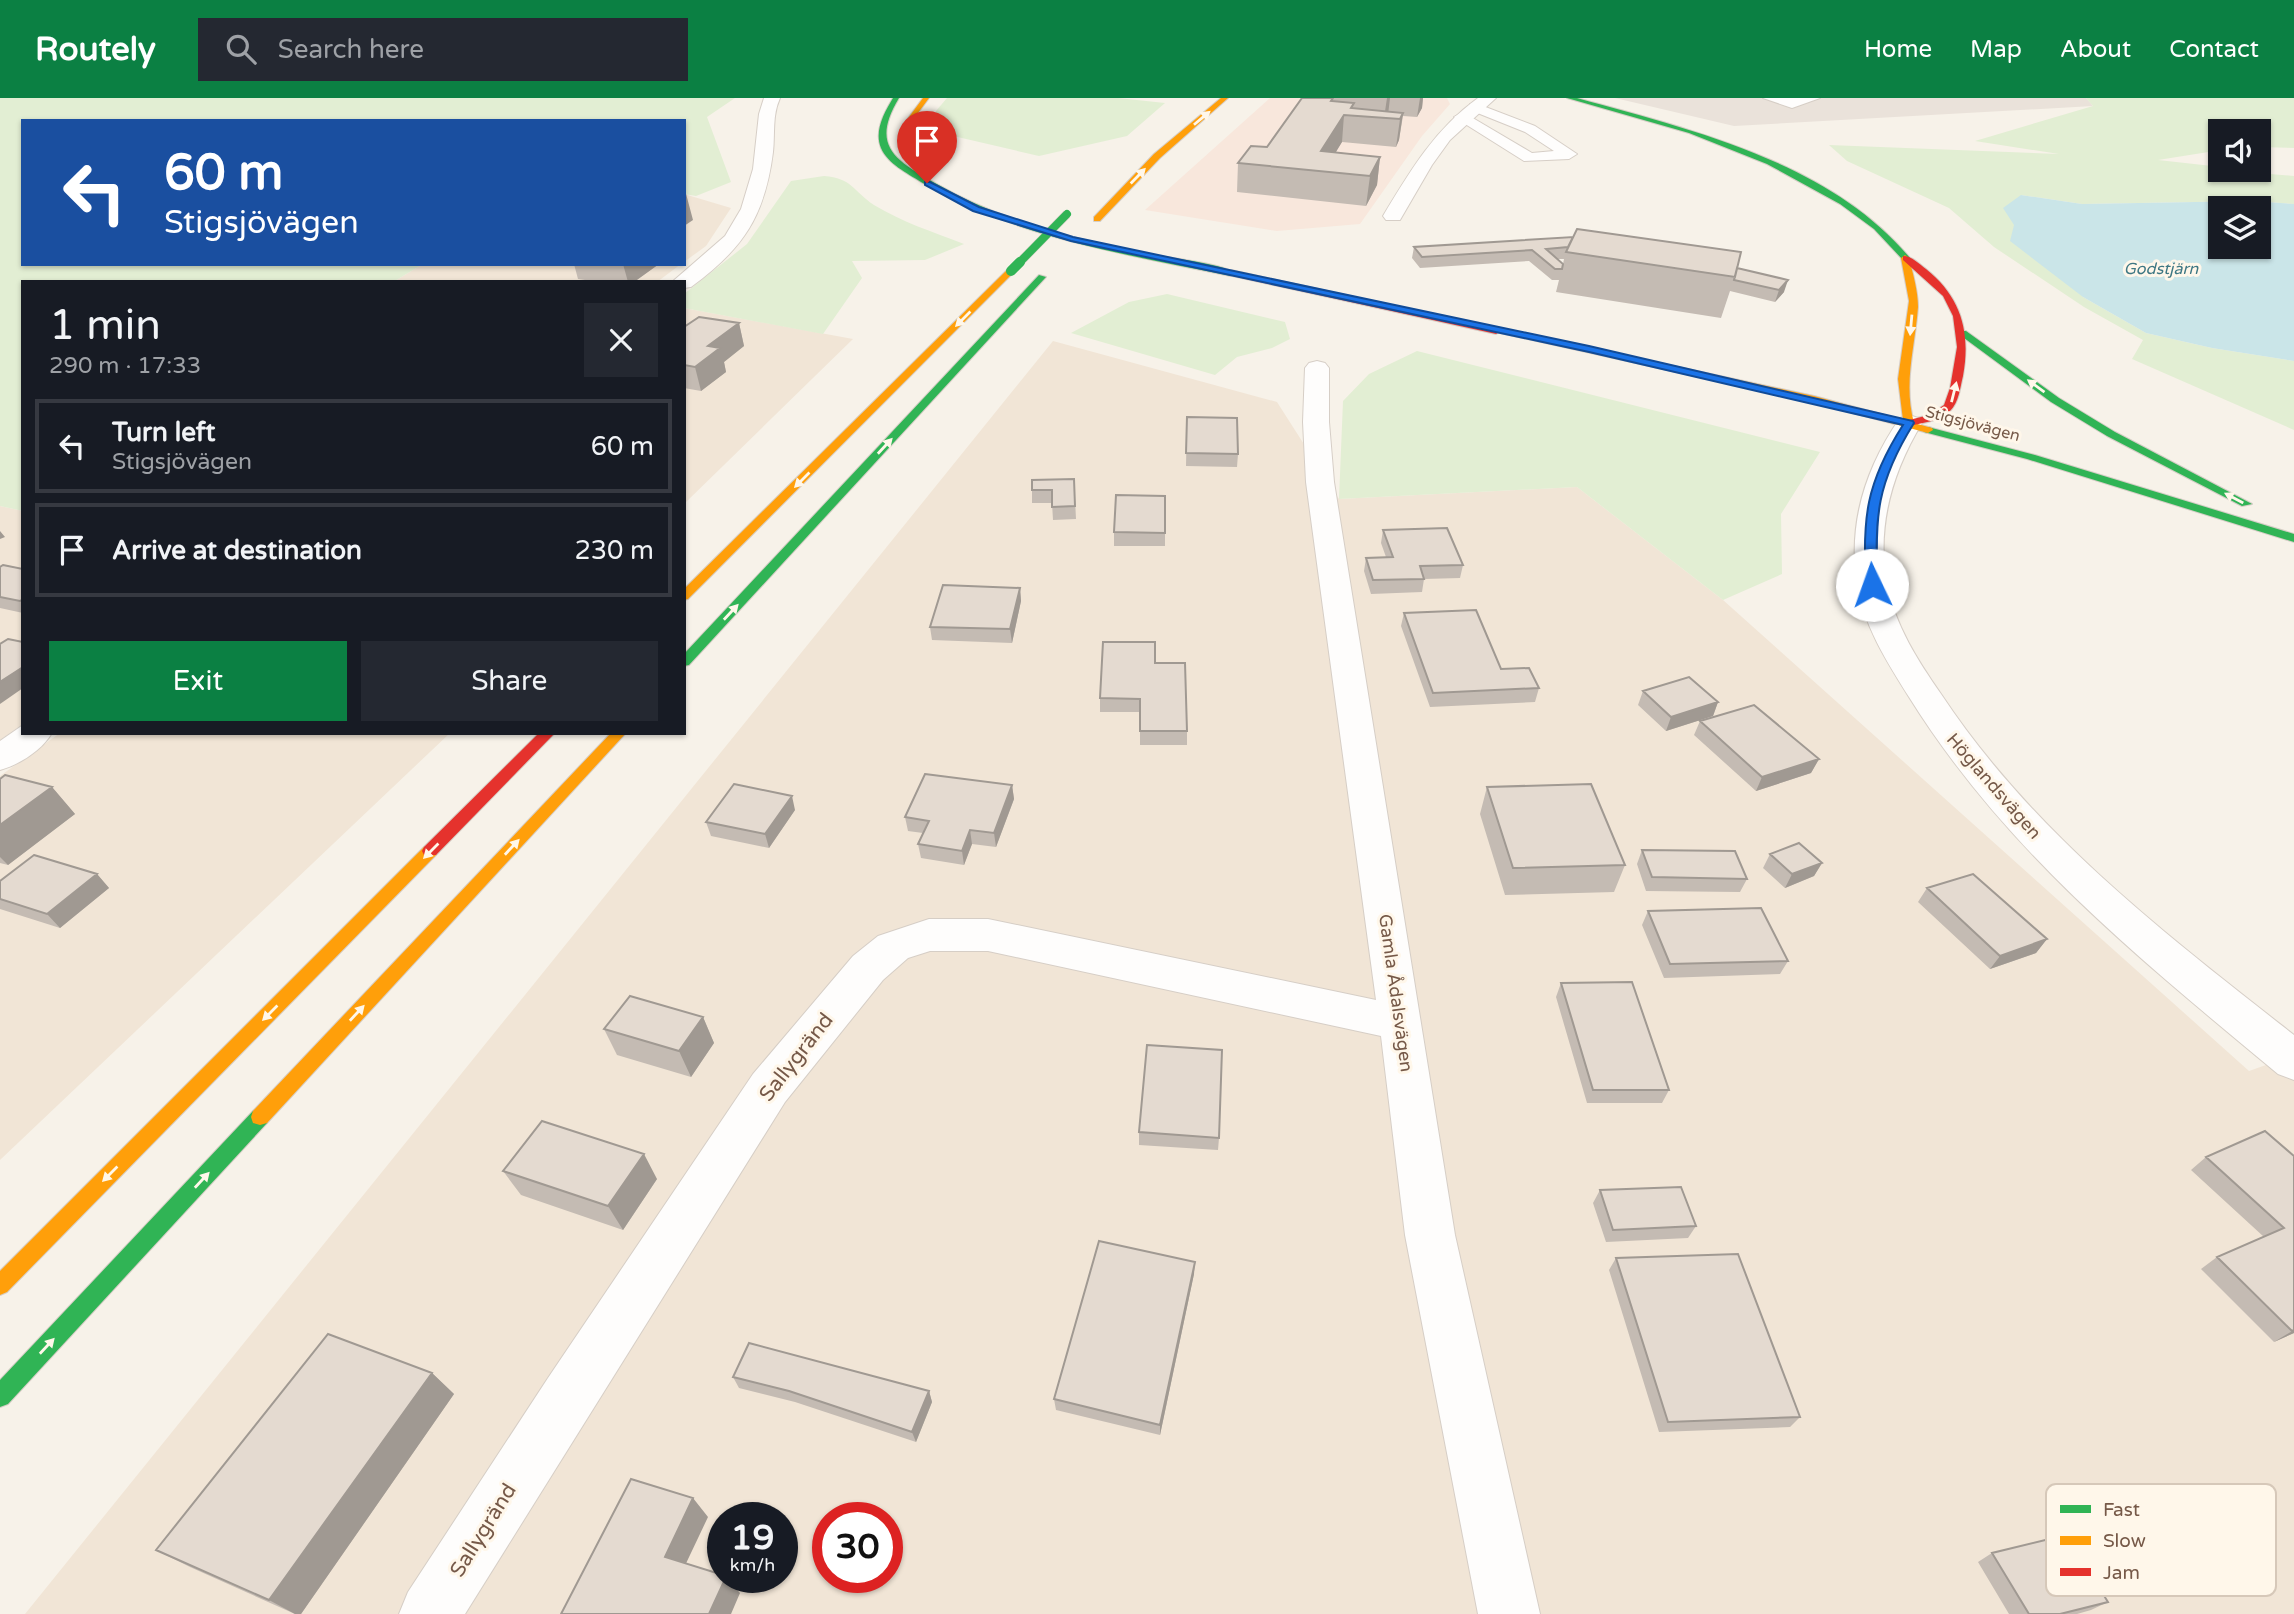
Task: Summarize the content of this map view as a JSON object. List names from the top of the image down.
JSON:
{
  "streets": {
    "main road": ["Stigsjövägen"],
    "street": ["Höglandsvägen", "Gamla Ådalsvägen", "Sallygränd"]
  },
  "crossings": [
    ["Stigsjövägen", "Höglandsvägen"],
    ["Gamla Ådalsvägen", "Sallygränd"]
  ],
  "water": ["Godstjärn"],
  "legend": ["Fast", "Slow", "Jam"],
  "page": {
    "header": "Routely",
    "search": "Search here",
    "nav": [
      "Home",
      "Map",
      "About",
      "Contact"
    ],
    "turn": ["60 m", "Stigsjövägen"],
    "heading": ["1 min", "290 m · 17:33"],
    "list": [
      {
        "name": "Turn left",
        "note": "Stigsjövägen",
        "value": "60 m"
      },
      {
        "name": "Arrive at destination",
        "value": "230 m"
      }
    ],
    "buttons": ["Exit", "Share"],
    "speed": "19 km/h",
    "limit": "30"
  }
}
